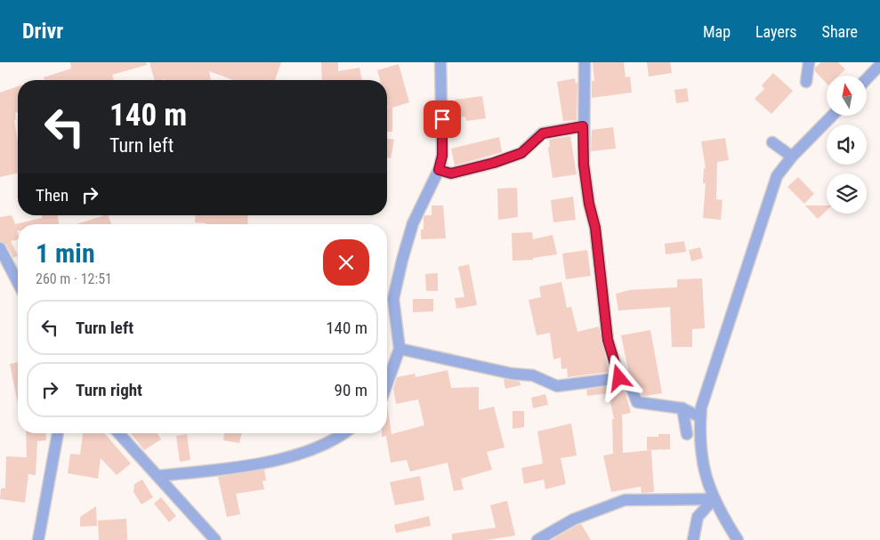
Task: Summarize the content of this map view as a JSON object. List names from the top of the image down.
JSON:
{
  "north": "top",
  "page": {
    "header": "Drivr",
    "nav": ["Map", "Layers", "Share"],
    "turn": ["140 m", "Turn left"],
    "then": "Then",
    "heading": ["1 min", "260 m · 12:51"],
    "list": [
      {
        "name": "Turn left",
        "value": "140 m"
      },
      {
        "name": "Turn right",
        "value": "90 m"
      }
    ]
  }
}
